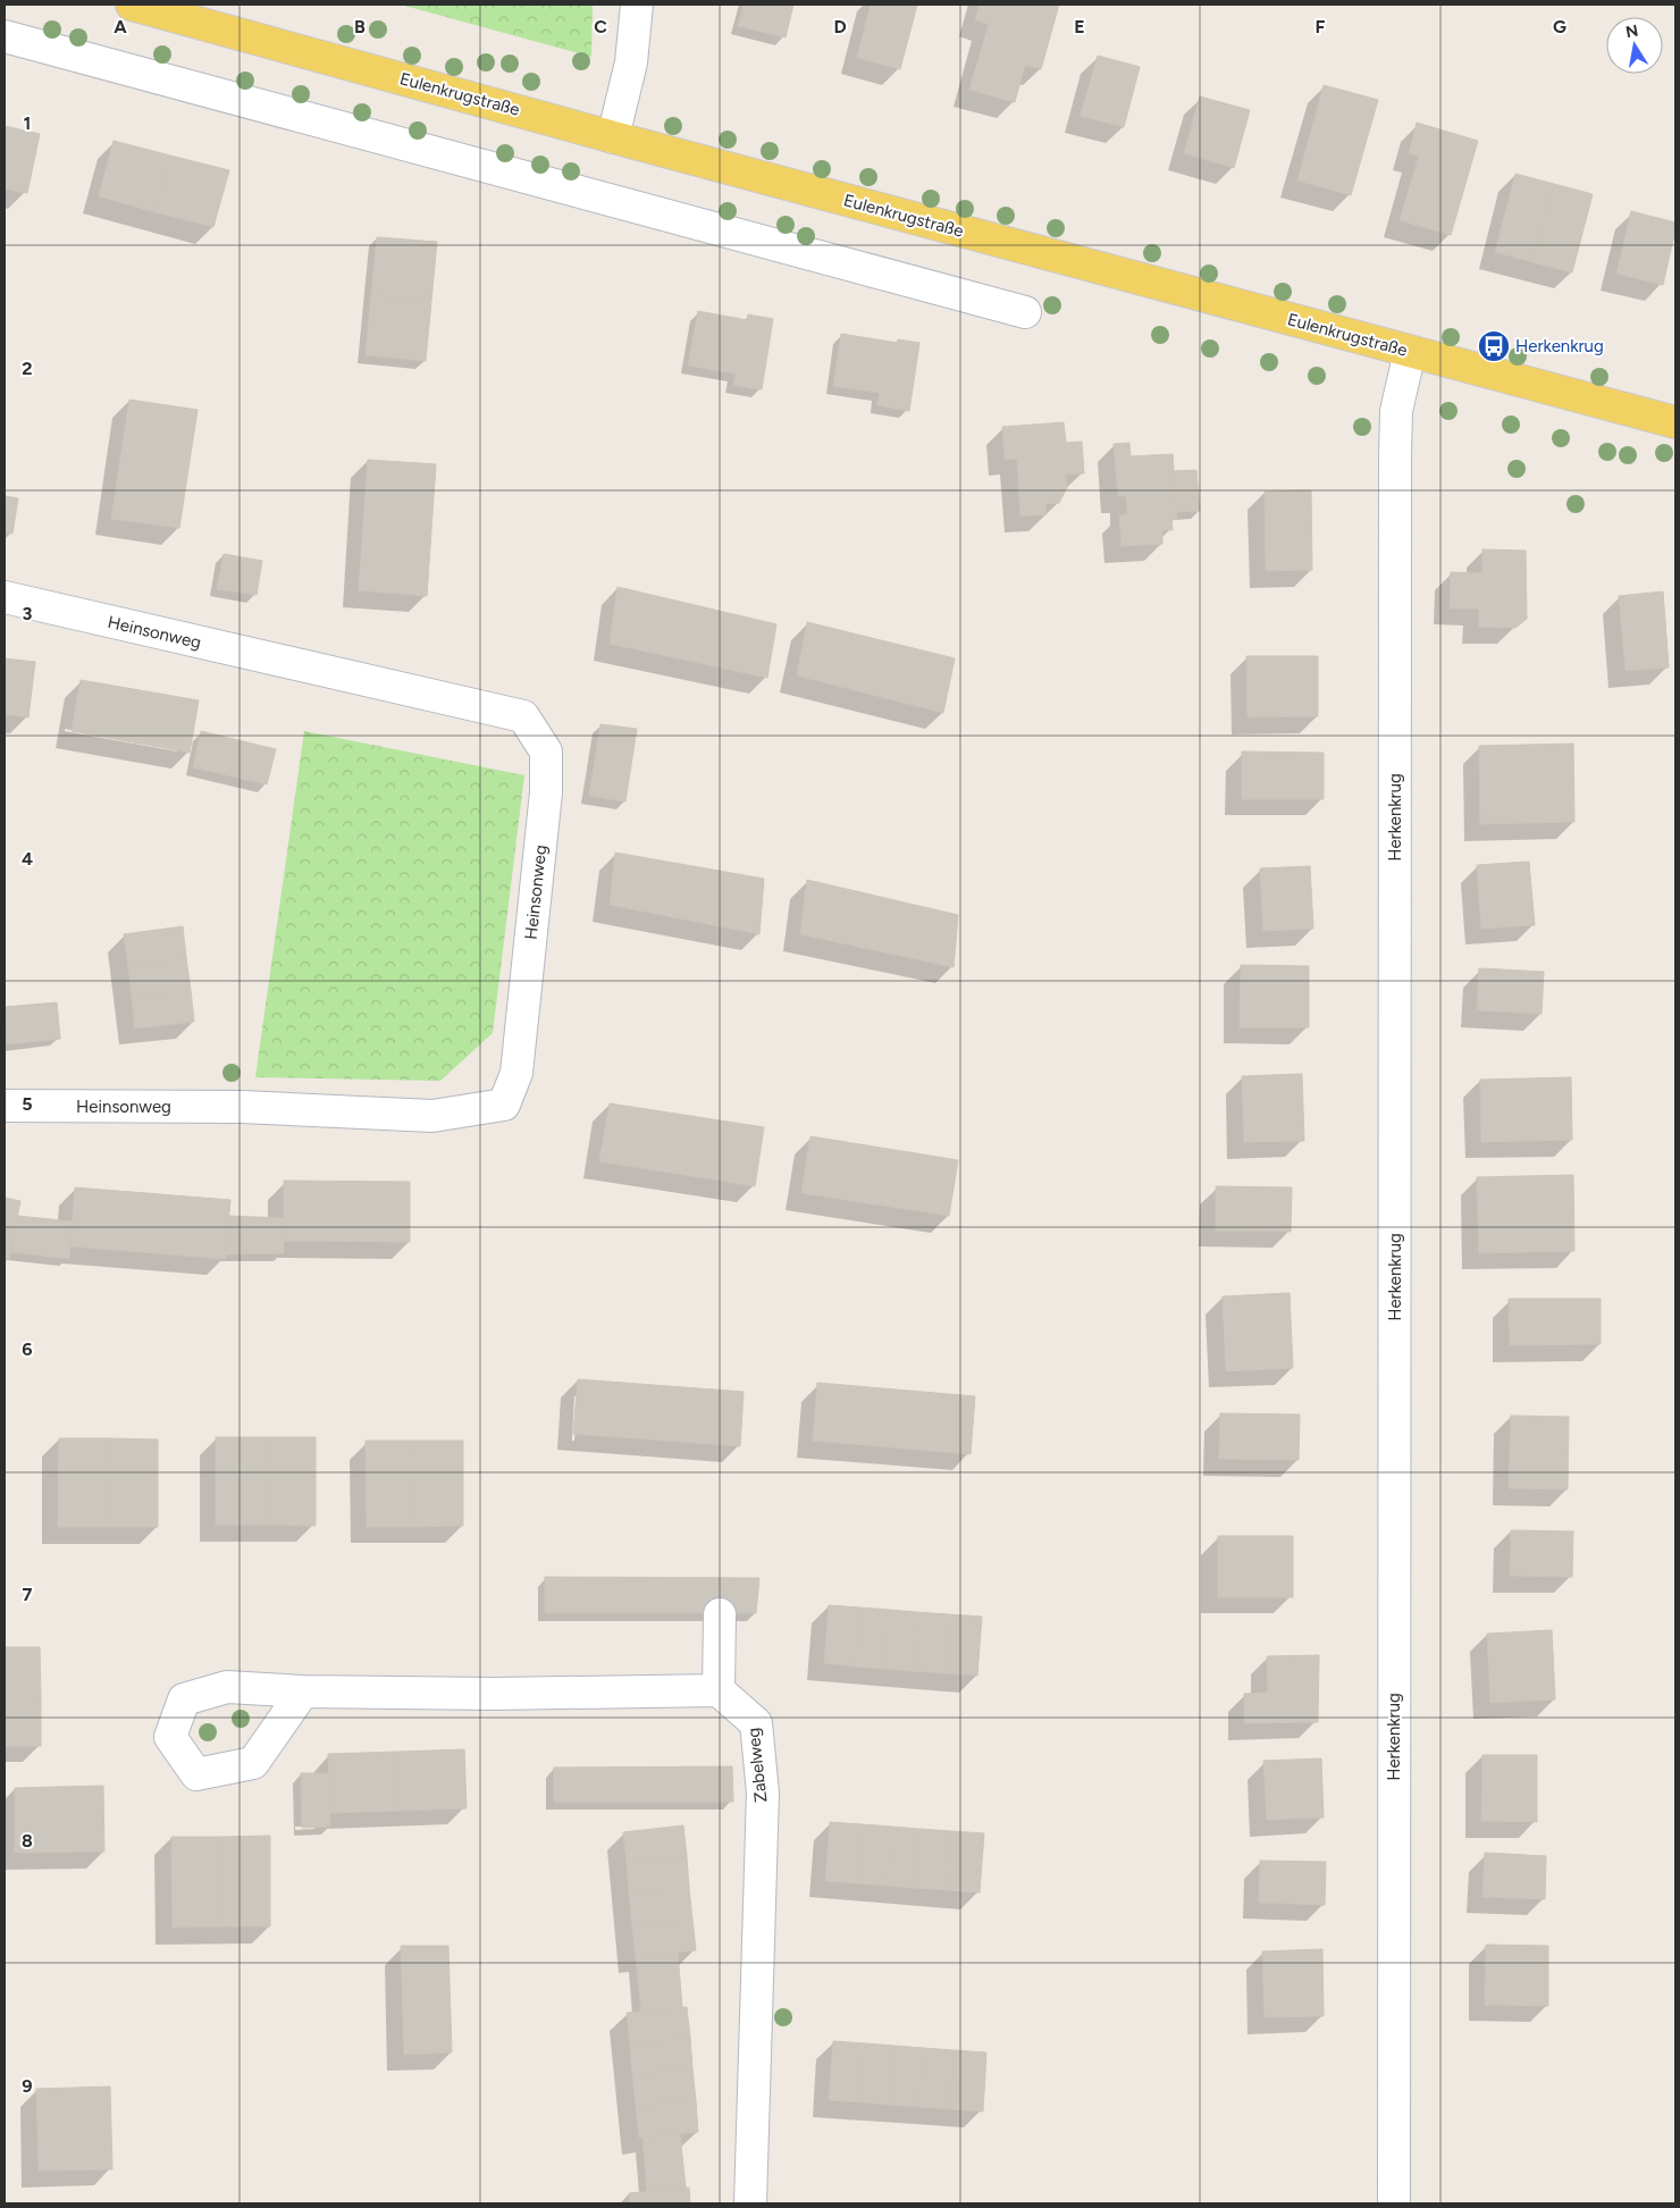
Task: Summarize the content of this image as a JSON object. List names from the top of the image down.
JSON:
{
  "streets": {
    "main road": ["Eulenkrugstraße"],
    "street": ["Heinsonweg", "Herkenkrug", "Zabelweg"]
  },
  "crossings": [
    ["Eulenkrugstraße", "Herkenkrug"]
  ],
  "places": {
    "bus stop": ["Herkenkrug"]
  },
  "north": "top",
  "grid": {
    "columns": [
      "A",
      "B",
      "C",
      "D",
      "E",
      "F",
      "G"
    ],
    "rows": [
      "1",
      "2",
      "3",
      "4",
      "5",
      "6",
      "7",
      "8",
      "9"
    ]
  }
}
